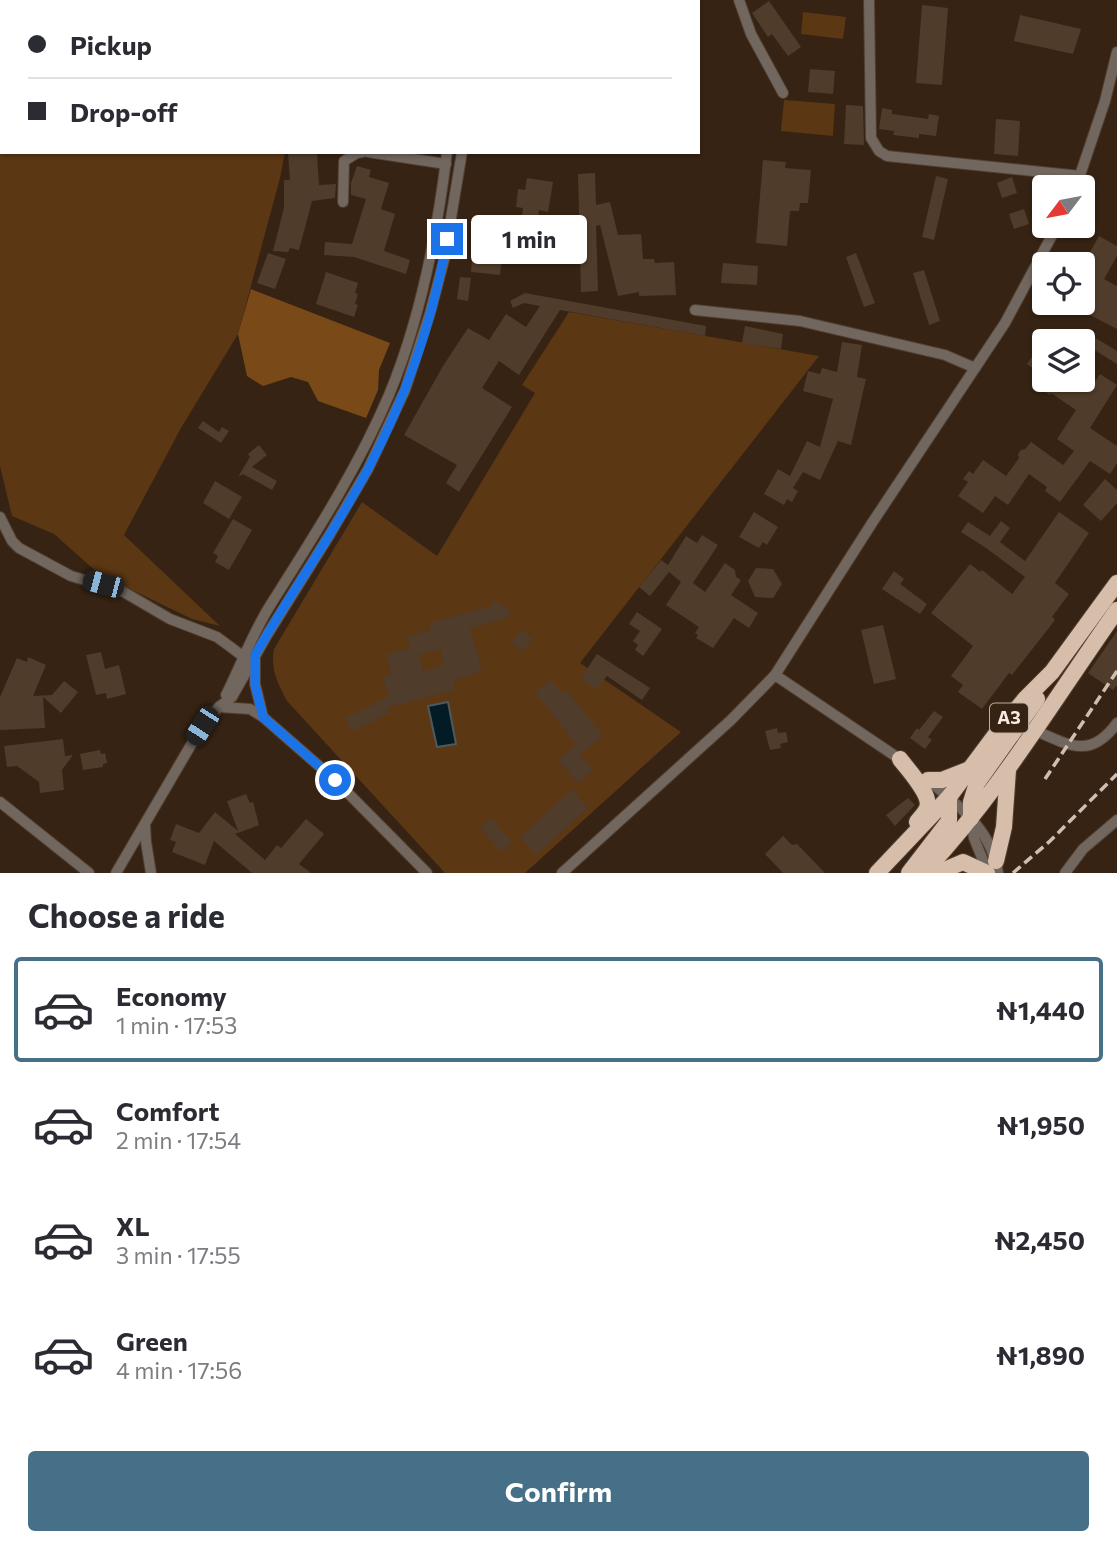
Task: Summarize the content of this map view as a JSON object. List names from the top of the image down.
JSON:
{
  "streets": {
    "highway": ["A3"]
  },
  "north": "bottom left",
  "page": {
    "banner": ["Pickup", "Drop-off"],
    "bubble": "1 min",
    "heading": "Choose a ride",
    "list": [
      {
        "name": "Economy",
        "note": "1 min · 17:53",
        "value": "₦1,440"
      },
      {
        "name": "Comfort",
        "note": "2 min · 17:54",
        "value": "₦1,950"
      },
      {
        "name": "XL",
        "note": "3 min · 17:55",
        "value": "₦2,450"
      },
      {
        "name": "Green",
        "note": "4 min · 17:56",
        "value": "₦1,890"
      }
    ],
    "buttons": "Confirm"
  }
}
